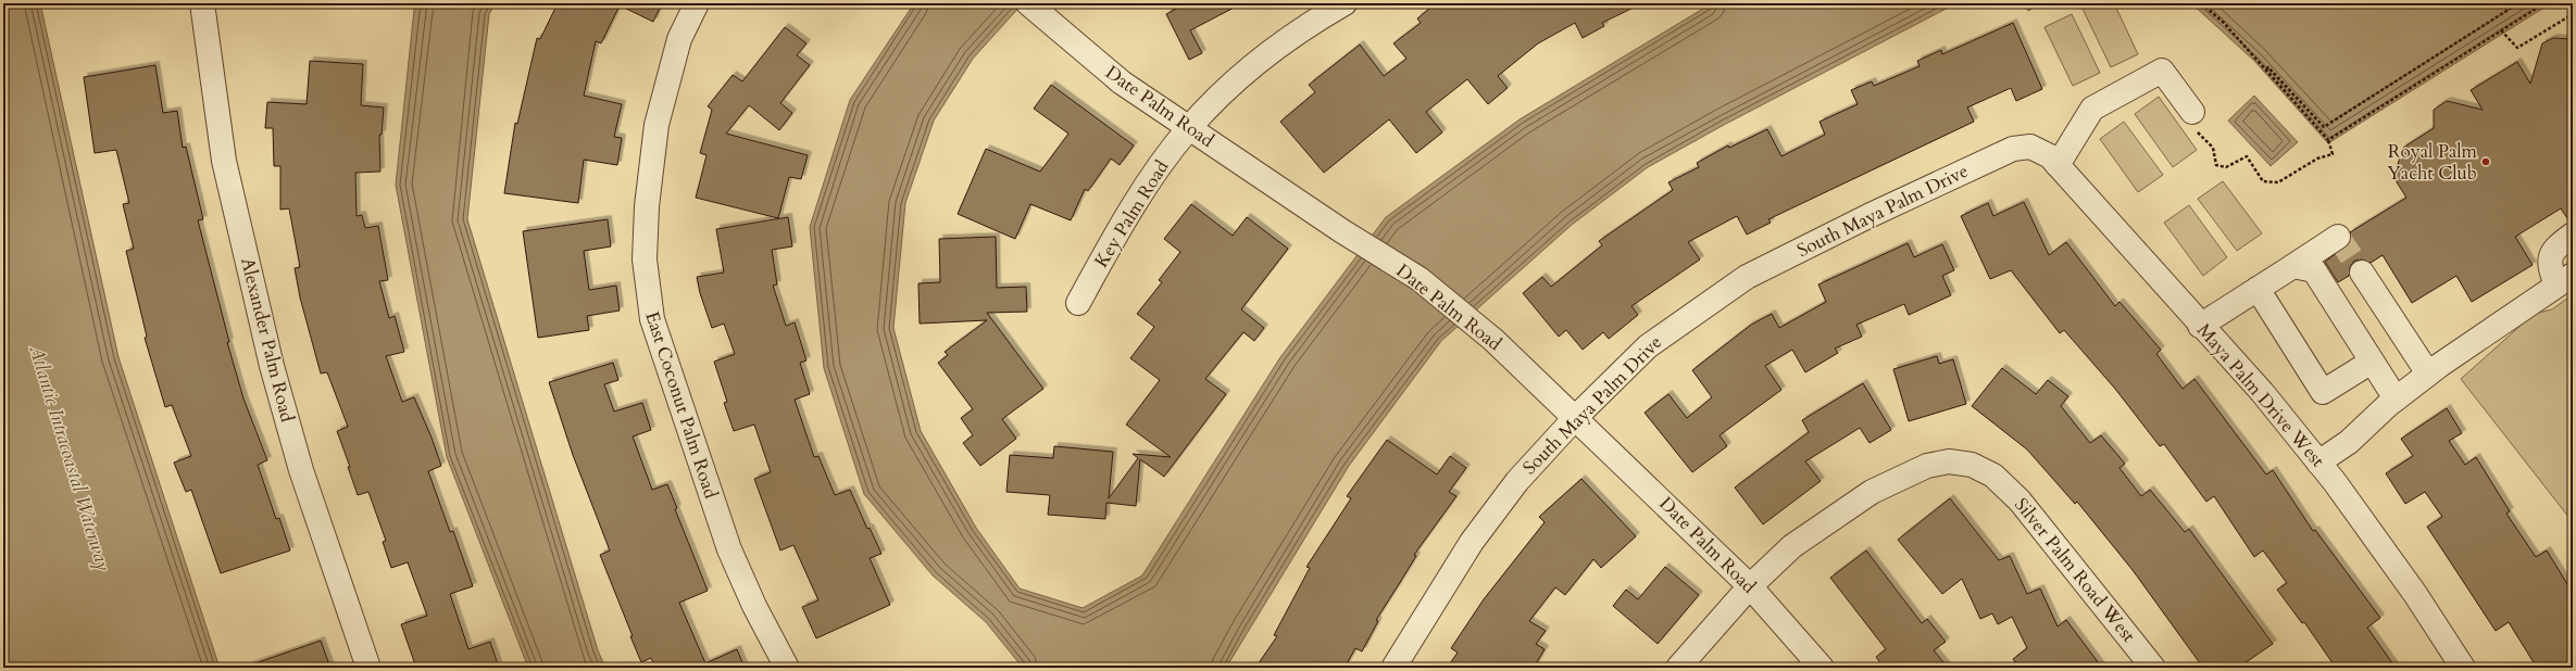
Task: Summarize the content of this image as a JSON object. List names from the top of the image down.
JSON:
{
  "streets": {
    "street": [
      "Date Palm Road",
      "South Maya Palm Drive",
      "Key Palm Road",
      "Alexander Palm Road",
      "Maya Palm Drive West",
      "East Coconut Palm Road",
      "Silver Palm Road West"
    ]
  },
  "crossings": [
    ["Date Palm Road", "South Maya Palm Drive"],
    ["Date Palm Road", "Key Palm Road"],
    ["Date Palm Road", "Silver Palm Road West"],
    ["South Maya Palm Drive", "Maya Palm Drive West"]
  ],
  "water": ["Atlantic Intracoastal Waterway"],
  "places": ["Royal Palm Yacht Club"]
}
